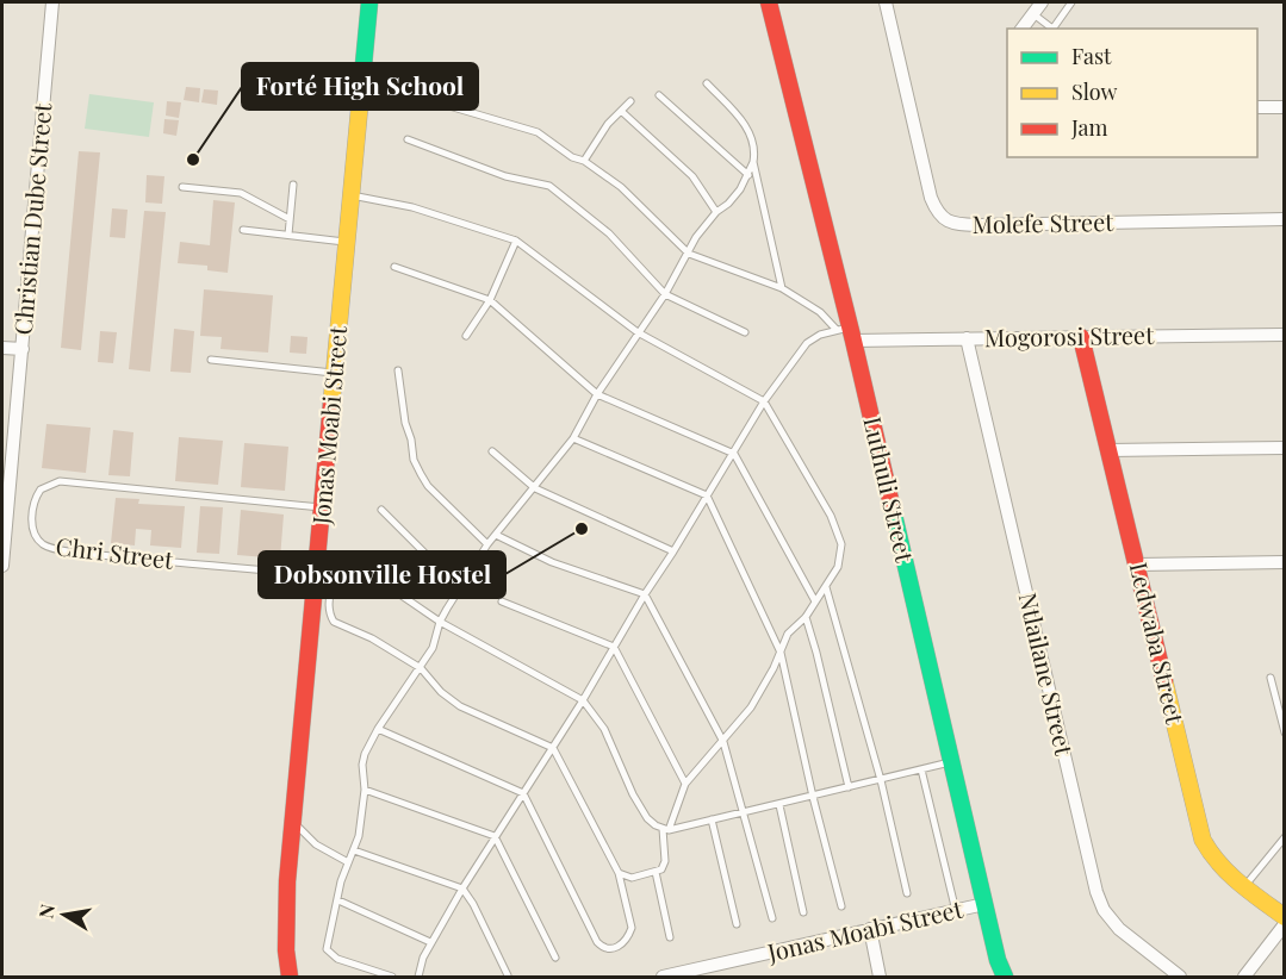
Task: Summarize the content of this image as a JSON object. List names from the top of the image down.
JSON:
{
  "streets": {
    "street": [
      "Christian Dube Street",
      "Molefe Street",
      "Mogorosi Street",
      "Jonas Moabi Street",
      "Luthuli Street",
      "Ledwaba Street",
      "Ntlailane Street"
    ],
    "lane": ["Chri Street"]
  },
  "crossings": [
    ["Mogorosi Street", "Luthuli Street"],
    ["Mogorosi Street", "Ledwaba Street"],
    ["Mogorosi Street", "Ntlailane Street"],
    ["Jonas Moabi Street", "Luthuli Street"],
    ["Jonas Moabi Street", "Chri Street"]
  ],
  "places": ["Forté High School", "Dobsonville Hostel"],
  "legend": ["Fast", "Slow", "Jam"],
  "north": "left"
}
